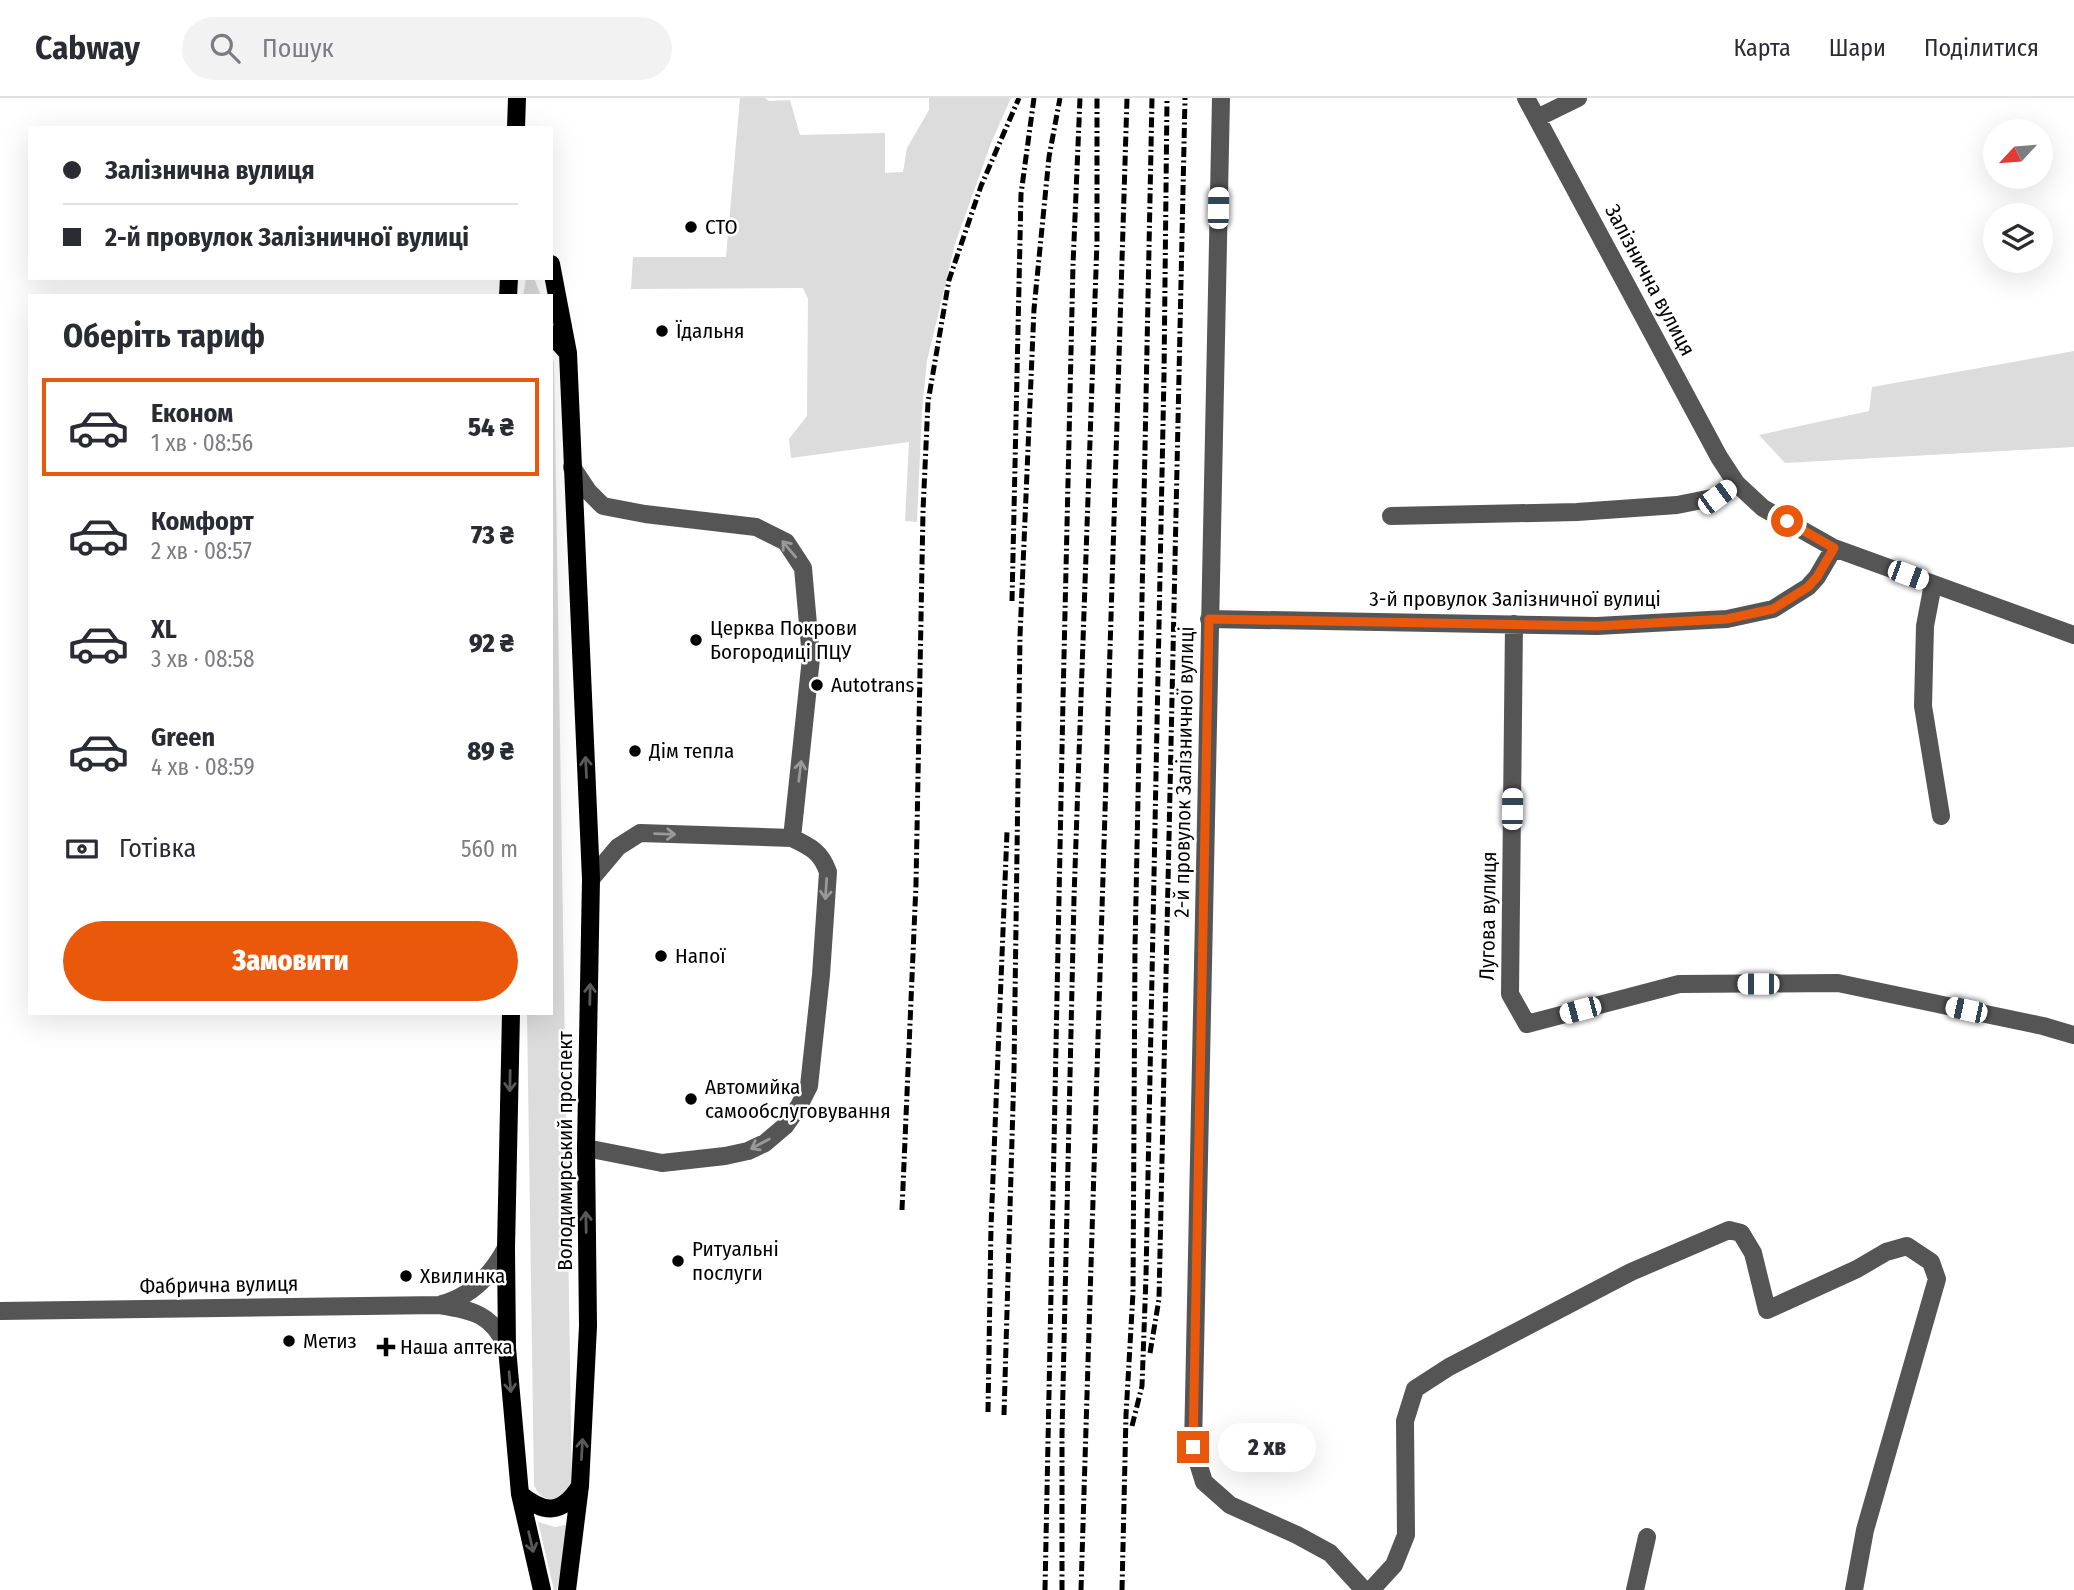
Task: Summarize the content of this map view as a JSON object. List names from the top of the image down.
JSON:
{
  "streets": {
    "main road": ["Володимирський проспект"],
    "street": [
      "Залізнична вулиця",
      "3-й провулок Залізничної вулиці",
      "2-й провулок Залізничної вулиці",
      "Лугова вулиця",
      "Фабрична вулиця"
    ]
  },
  "crossings": [
    ["Залізнична вулиця", "3-й провулок Залізничної вулиці"],
    ["3-й провулок Залізничної вулиці", "2-й провулок Залізничної вулиці"],
    ["3-й провулок Залізничної вулиці", "Лугова вулиця"]
  ],
  "places": {
    "other": [
      "СТО",
      "Їдальня",
      "Церква Покрови Богородиці ПЦУ",
      "Autotrans",
      "Дім тепла",
      "Напої",
      "Автомийка самообслуговування",
      "Ритуальні послуги",
      "Хвилинка",
      "Метиз"
    ],
    "health": ["Наша аптека"]
  },
  "north": "bottom left",
  "page": {
    "header": "Cabway",
    "search": "Пошук",
    "nav": ["Карта", "Шари", "Поділитися"],
    "banner": ["Залізнична вулиця", "2-й провулок Залізничної вулиці"],
    "heading": "Оберіть тариф",
    "list": [
      {
        "name": "Економ",
        "note": "1 хв · 08:56",
        "value": "54 ₴"
      },
      {
        "name": "Комфорт",
        "note": "2 хв · 08:57",
        "value": "73 ₴"
      },
      {
        "name": "XL",
        "note": "3 хв · 08:58",
        "value": "92 ₴"
      },
      {
        "name": "Green",
        "note": "4 хв · 08:59",
        "value": "89 ₴"
      }
    ],
    "pay": ["Готівка", "560 m"],
    "buttons": "Замовити",
    "bubble": "2 хв"
  }
}
